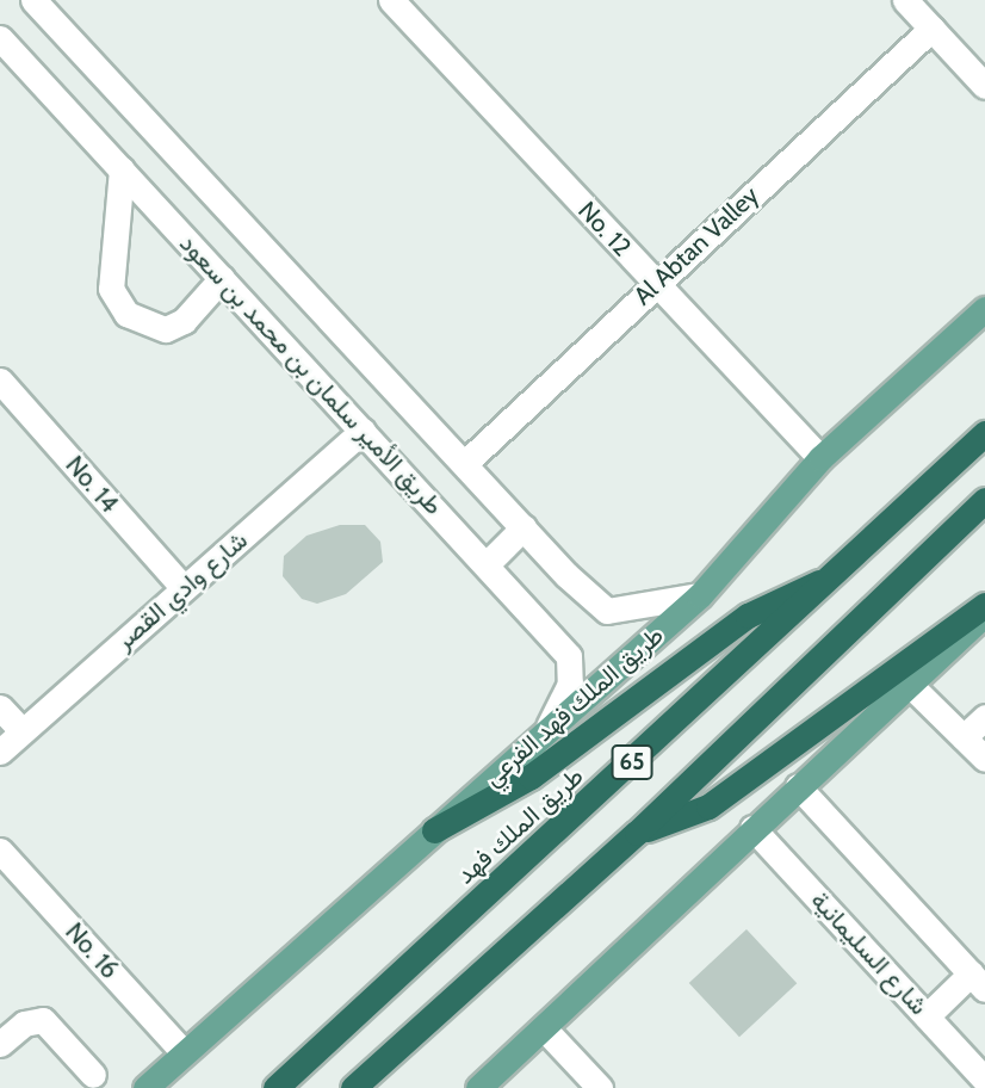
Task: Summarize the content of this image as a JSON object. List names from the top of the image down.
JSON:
{
  "streets": {
    "highway": ["65", "طريق الملك فهد"],
    "main road": ["طريق الملك فهد الفرعي"],
    "street": [
      "No. 12",
      "Al Abtan Valley",
      "طريق الأمير سلمان بن محمد بن سعود",
      "No. 14",
      "شارع وادي القصر",
      "No. 16",
      "شارع السليمانية"
    ]
  },
  "crossings": [
    ["No. 12", "Al Abtan Valley"],
    ["No. 12", "طريق الملك فهد الفرعي"],
    ["Al Abtan Valley", "طريق الأمير سلمان بن محمد بن سعود"],
    ["طريق الأمير سلمان بن محمد بن سعود", "شارع وادي القصر"],
    ["طريق الأمير سلمان بن محمد بن سعود", "طريق الملك فهد الفرعي"],
    ["No. 14", "شارع وادي القصر"],
    ["طريق الملك فهد الفرعي", "No. 16"]
  ]
}
